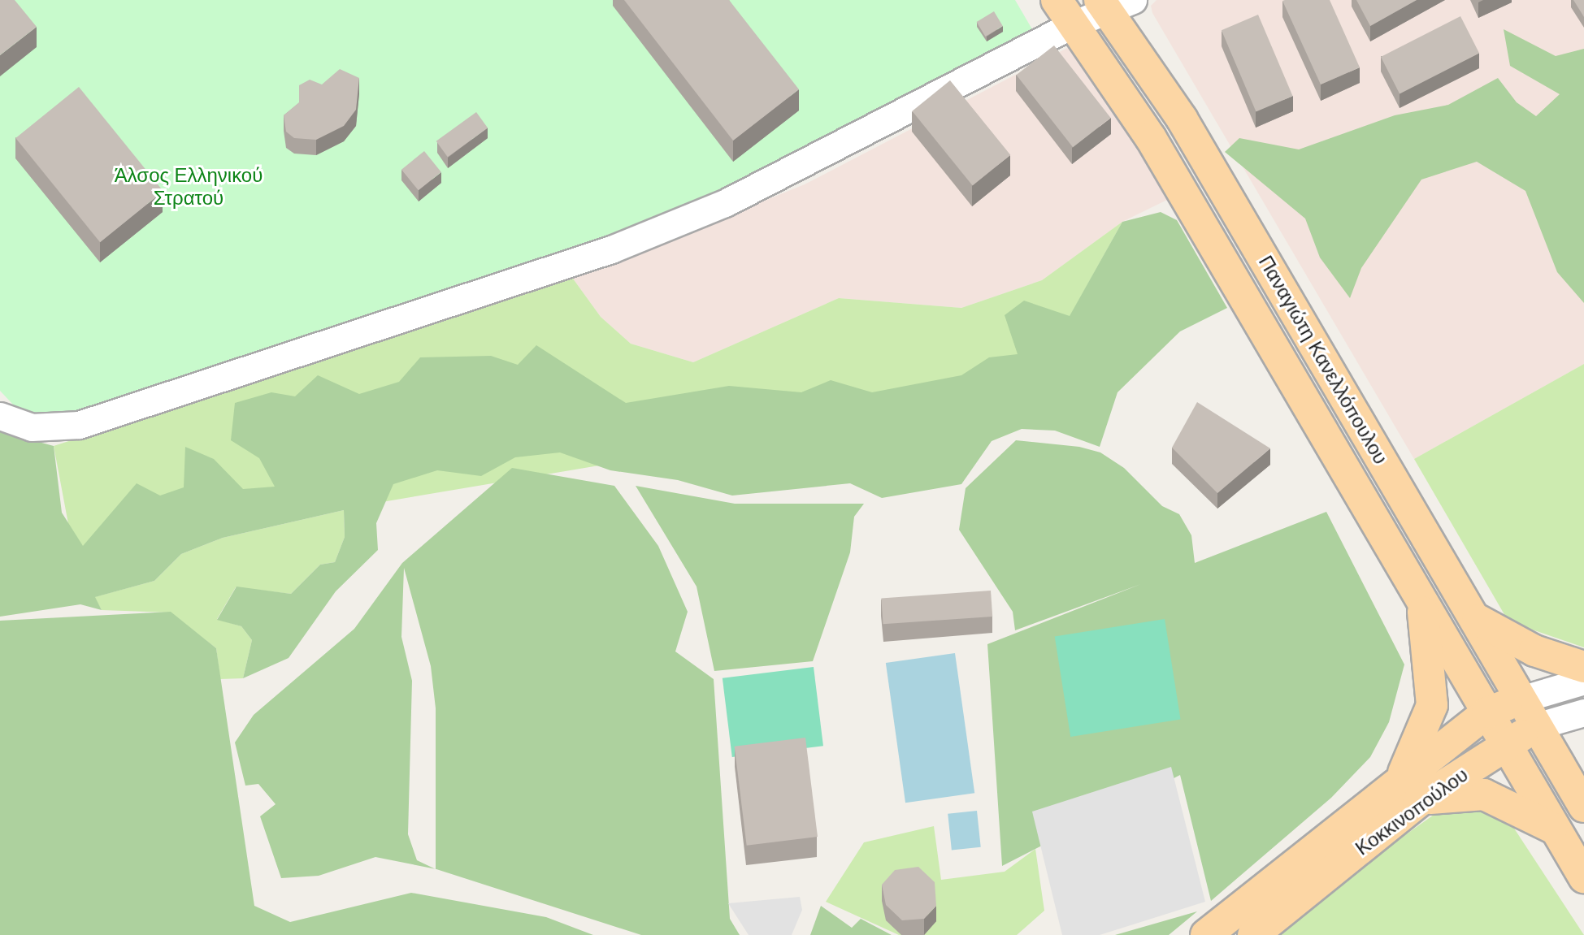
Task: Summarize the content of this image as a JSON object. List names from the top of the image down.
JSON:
{
  "streets": {
    "main road": ["Παναγιώτη Κανελλόπουλου", "Κοκκινοπούλου"]
  },
  "crossings": [
    ["Παναγιώτη Κανελλόπουλου", "Κοκκινοπούλου"]
  ],
  "parks": ["Άλσος Ελληνικού Στρατού"]
}
